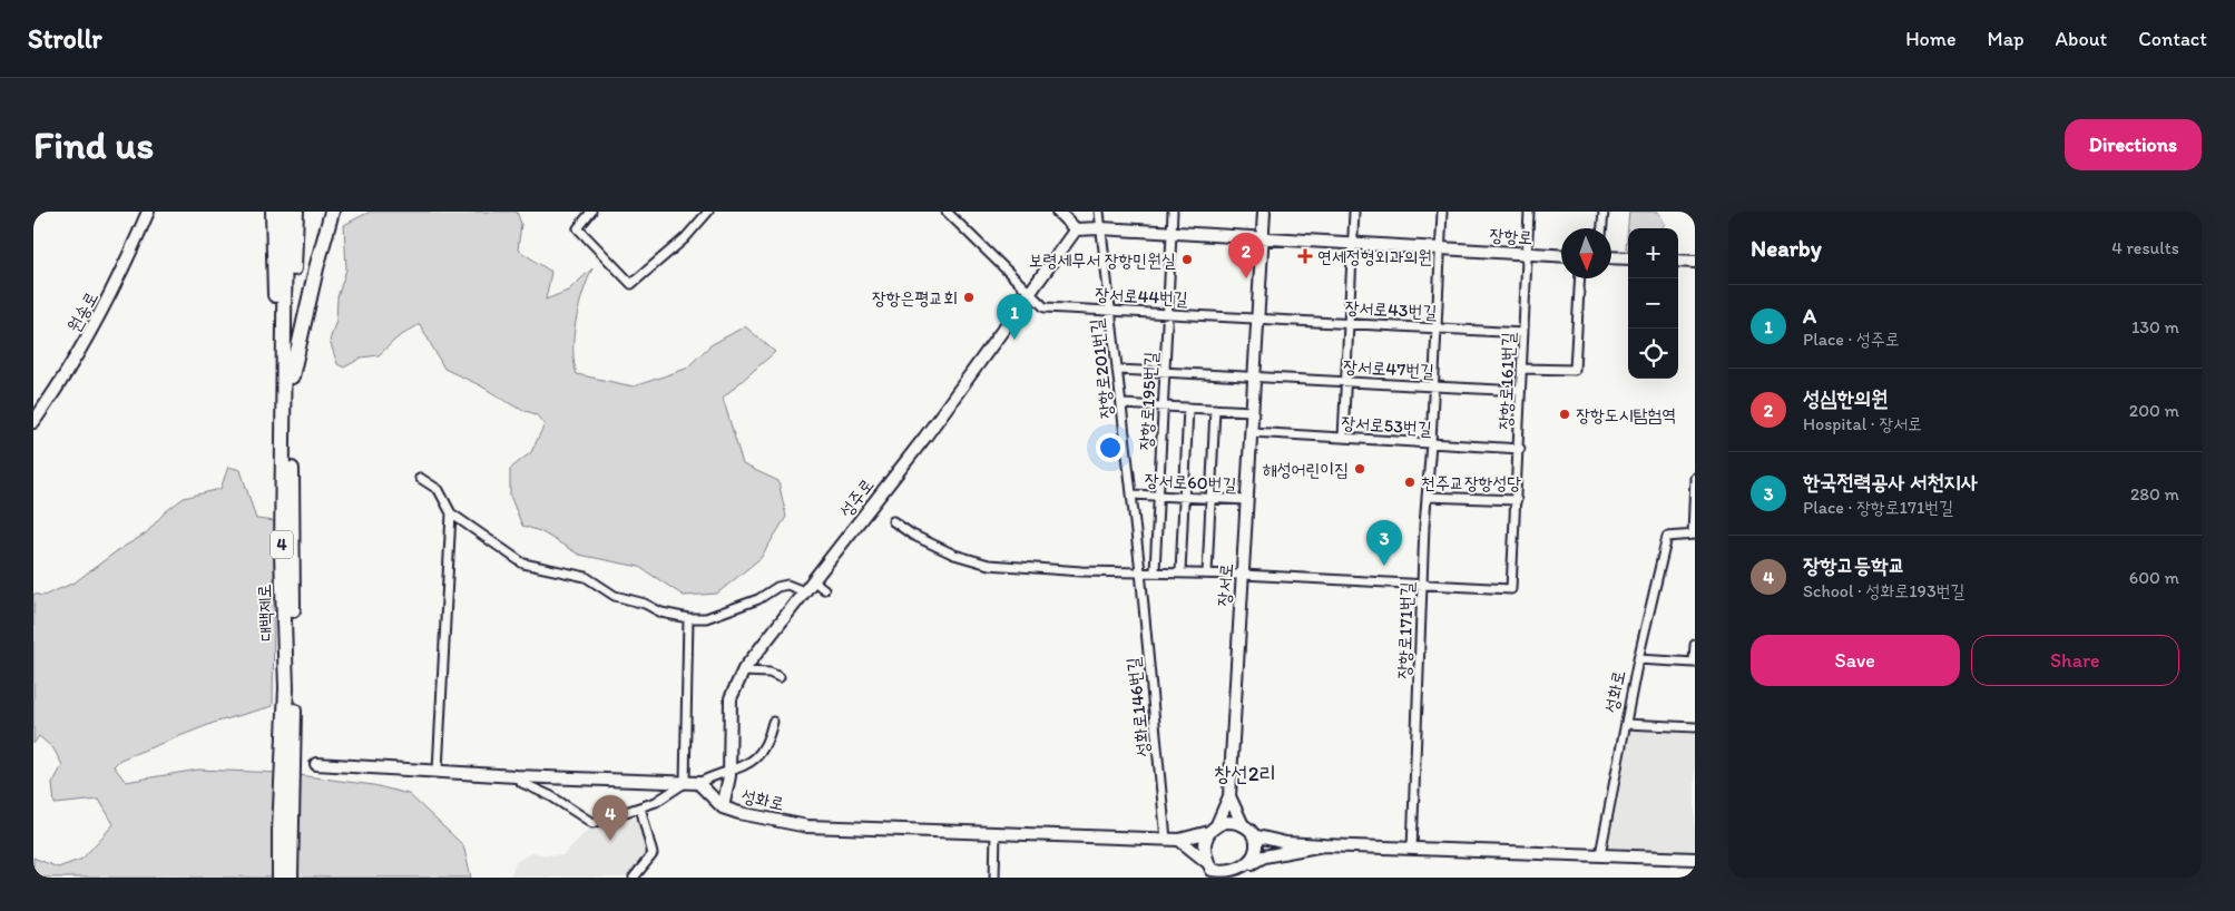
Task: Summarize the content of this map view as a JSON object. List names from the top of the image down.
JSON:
{
  "streets": {
    "highway": ["4", "대백제로"],
    "street": [
      "장항로",
      "장서로44번길",
      "장서로43번길",
      "원송로",
      "장항로201번길",
      "장서로47번길",
      "장항로161번길",
      "장항로195번길",
      "장서로53번길",
      "장서로60번길",
      "성주로",
      "장서로",
      "장항로171번길",
      "성화로",
      "성화로146번길"
    ]
  },
  "crossings": [
    ["장항로", "장항로201번길"],
    ["장항로", "장항로161번길"],
    ["장항로", "장항로195번길"],
    ["장항로", "성주로"],
    ["장항로", "장서로"],
    ["장항로", "장항로171번길"],
    ["장서로44번길", "장서로43번길"],
    ["장서로44번길", "장항로201번길"],
    ["장서로44번길", "장항로195번길"],
    ["장서로44번길", "성주로"],
    ["장서로44번길", "장서로"],
    ["장서로43번길", "장항로161번길"],
    ["장서로43번길", "장서로"],
    ["장서로43번길", "장항로171번길"],
    ["장항로201번길", "장서로60번길"],
    ["장항로201번길", "성화로146번길"],
    ["장서로47번길", "장항로161번길"],
    ["장서로47번길", "장서로"],
    ["장서로47번길", "장항로171번길"],
    ["장항로161번길", "장서로53번길"],
    ["장항로161번길", "장항로171번길"],
    ["장항로195번길", "장서로60번길"],
    ["장서로53번길", "장서로"],
    ["장서로53번길", "장항로171번길"],
    ["장서로60번길", "장서로"],
    ["성주로", "성화로"],
    ["성화로", "성화로146번길"]
  ],
  "districts": ["창선2리"],
  "places": {
    "health": ["연세정형외과의원"],
    "other": [
      "보령세무서 장항민원실",
      "장항은평교회",
      "장항도시탐험역",
      "해성어린이집",
      "천주교장항성당"
    ]
  },
  "north": "bottom",
  "page": {
    "header": "Strollr",
    "nav": [
      "Home",
      "Map",
      "About",
      "Contact"
    ],
    "buttons": [
      "Directions",
      ["Save", "Share"]
    ],
    "title": "Find us",
    "heading": ["Nearby", "4 results"],
    "map_buttons": ["+", "−"],
    "pins": [
      "2",
      "1",
      "3",
      "4"
    ],
    "list": [
      {
        "mark": "1",
        "name": "A",
        "note": "Place · 성주로",
        "value": "130 m"
      },
      {
        "mark": "2",
        "name": "성심한의원",
        "note": "Hospital · 장서로",
        "value": "200 m"
      },
      {
        "mark": "3",
        "name": "한국전력공사 서천지사",
        "note": "Place · 장항로171번길",
        "value": "280 m"
      },
      {
        "mark": "4",
        "name": "장항고등학교",
        "note": "School · 성화로193번길",
        "value": "600 m"
      }
    ]
  }
}
